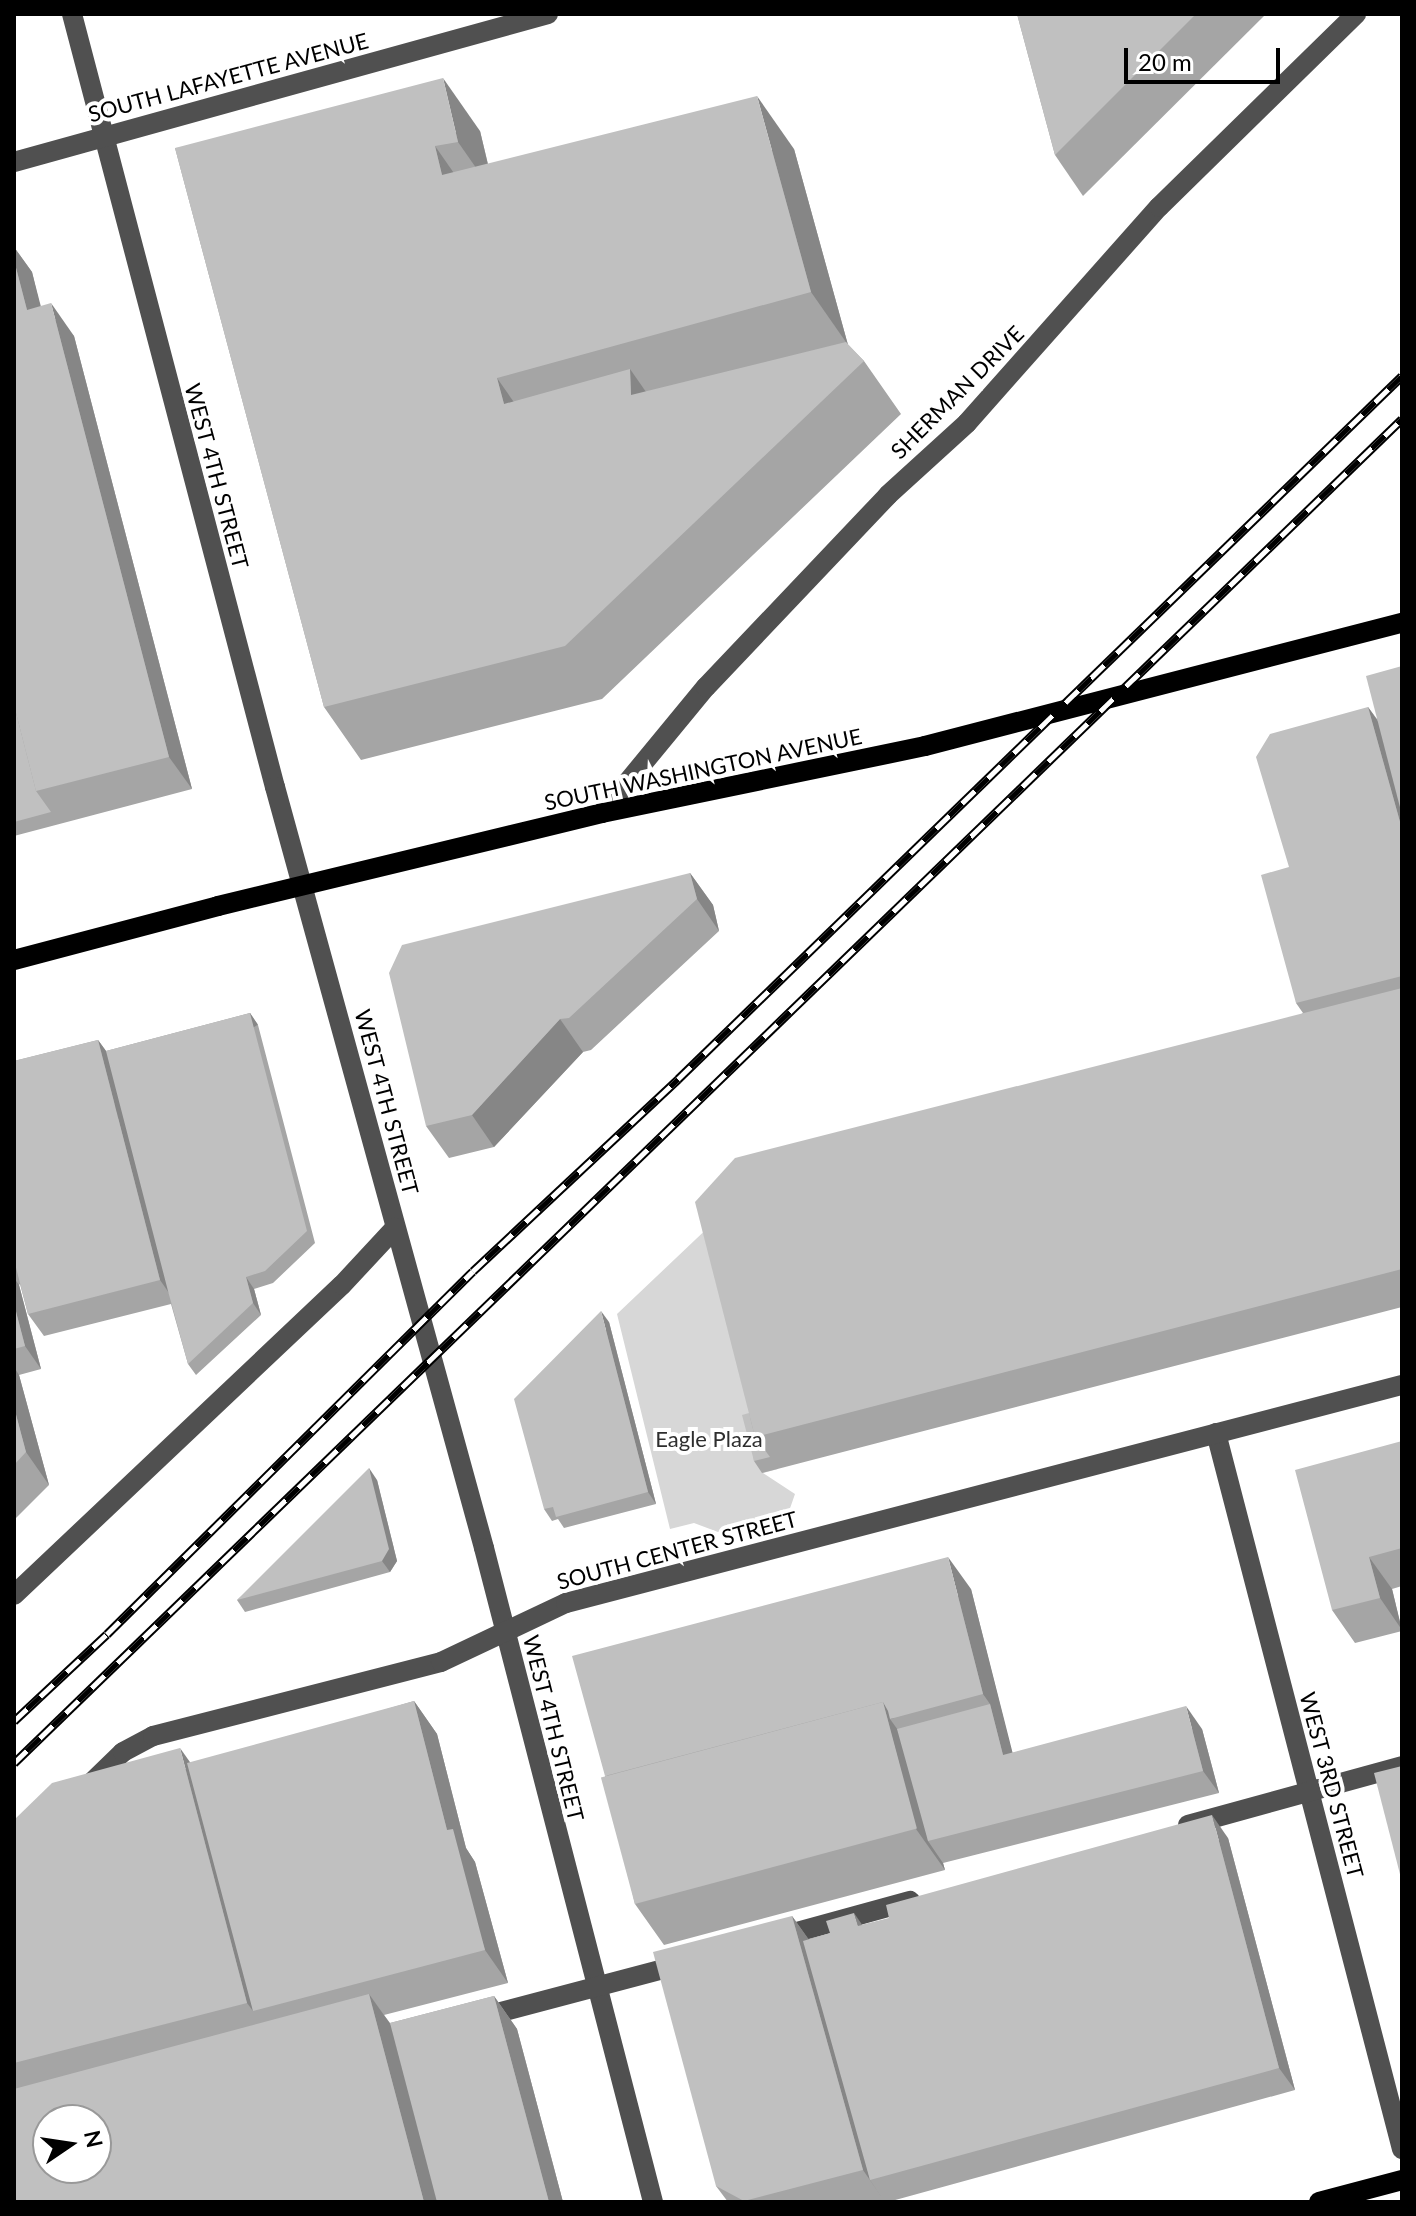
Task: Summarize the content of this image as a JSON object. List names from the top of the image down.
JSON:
{
  "streets": {
    "main road": ["SOUTH WASHINGTON AVENUE"],
    "street": [
      "SOUTH LAFAYETTE AVENUE",
      "SHERMAN DRIVE",
      "WEST 4TH STREET",
      "SOUTH CENTER STREET",
      "WEST 3RD STREET"
    ]
  },
  "crossings": [
    ["SOUTH LAFAYETTE AVENUE", "WEST 4TH STREET"],
    ["SHERMAN DRIVE", "SOUTH WASHINGTON AVENUE"],
    ["WEST 4TH STREET", "SOUTH WASHINGTON AVENUE"],
    ["WEST 4TH STREET", "SOUTH CENTER STREET"],
    ["SOUTH CENTER STREET", "WEST 3RD STREET"]
  ],
  "parks": ["Eagle Plaza"],
  "scale_bar": "20 m",
  "north": "right"
}
